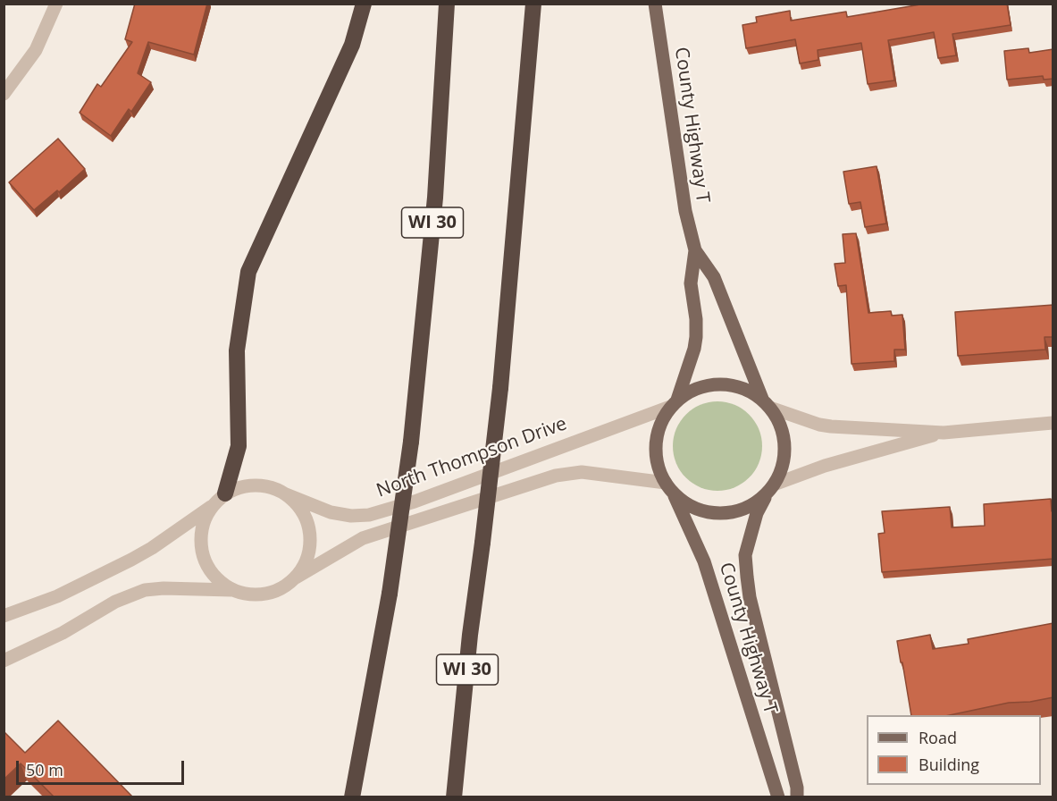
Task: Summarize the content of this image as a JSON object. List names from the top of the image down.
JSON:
{
  "streets": {
    "highway": ["WI 30"],
    "main road": ["County Highway T"],
    "street": ["North Thompson Drive"]
  },
  "crossings": [
    ["County Highway T", "North Thompson Drive"]
  ],
  "legend": ["Road", "Building"],
  "scale_bar": "50 m"
}
